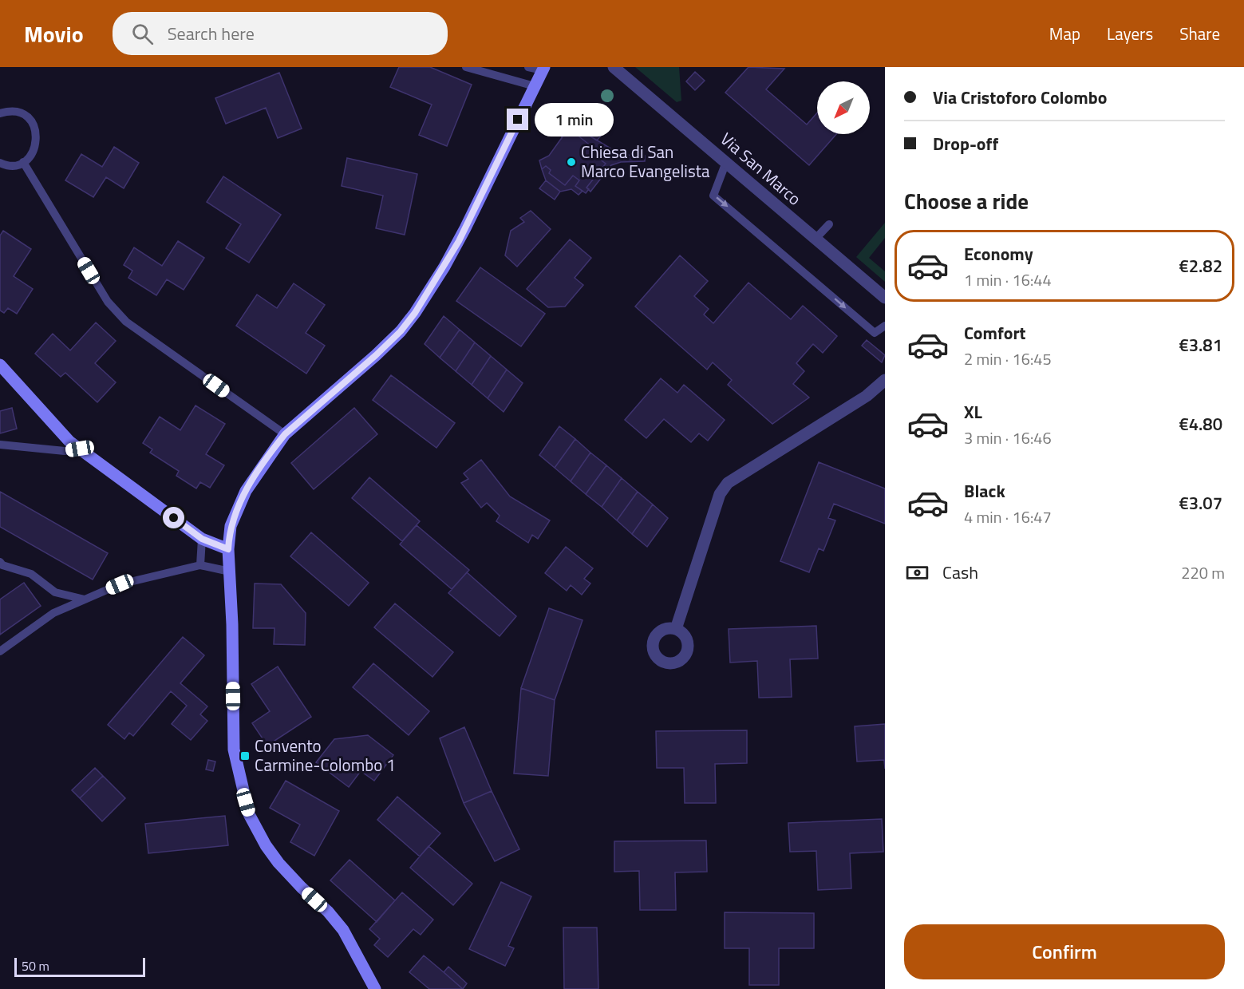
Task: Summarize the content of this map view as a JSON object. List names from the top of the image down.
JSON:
{
  "streets": {
    "street": ["Via San Marco"]
  },
  "places": {
    "other": ["Chiesa di San Marco Evangelista"],
    "transit": ["Convento Carmine-Colombo 1"]
  },
  "scale_bar": "50 m",
  "north": "bottom left",
  "page": {
    "header": "Movio",
    "search": "Search here",
    "nav": ["Map", "Layers", "Share"],
    "banner": ["Via Cristoforo Colombo", "Drop-off"],
    "bubble": "1 min",
    "heading": "Choose a ride",
    "list": [
      {
        "name": "Economy",
        "note": "1 min · 16:44",
        "value": "€2.82"
      },
      {
        "name": "Comfort",
        "note": "2 min · 16:45",
        "value": "€3.81"
      },
      {
        "name": "XL",
        "note": "3 min · 16:46",
        "value": "€4.80"
      },
      {
        "name": "Black",
        "note": "4 min · 16:47",
        "value": "€3.07"
      }
    ],
    "pay": ["Cash", "220 m"],
    "buttons": "Confirm",
    "scale": "50 m"
  }
}
